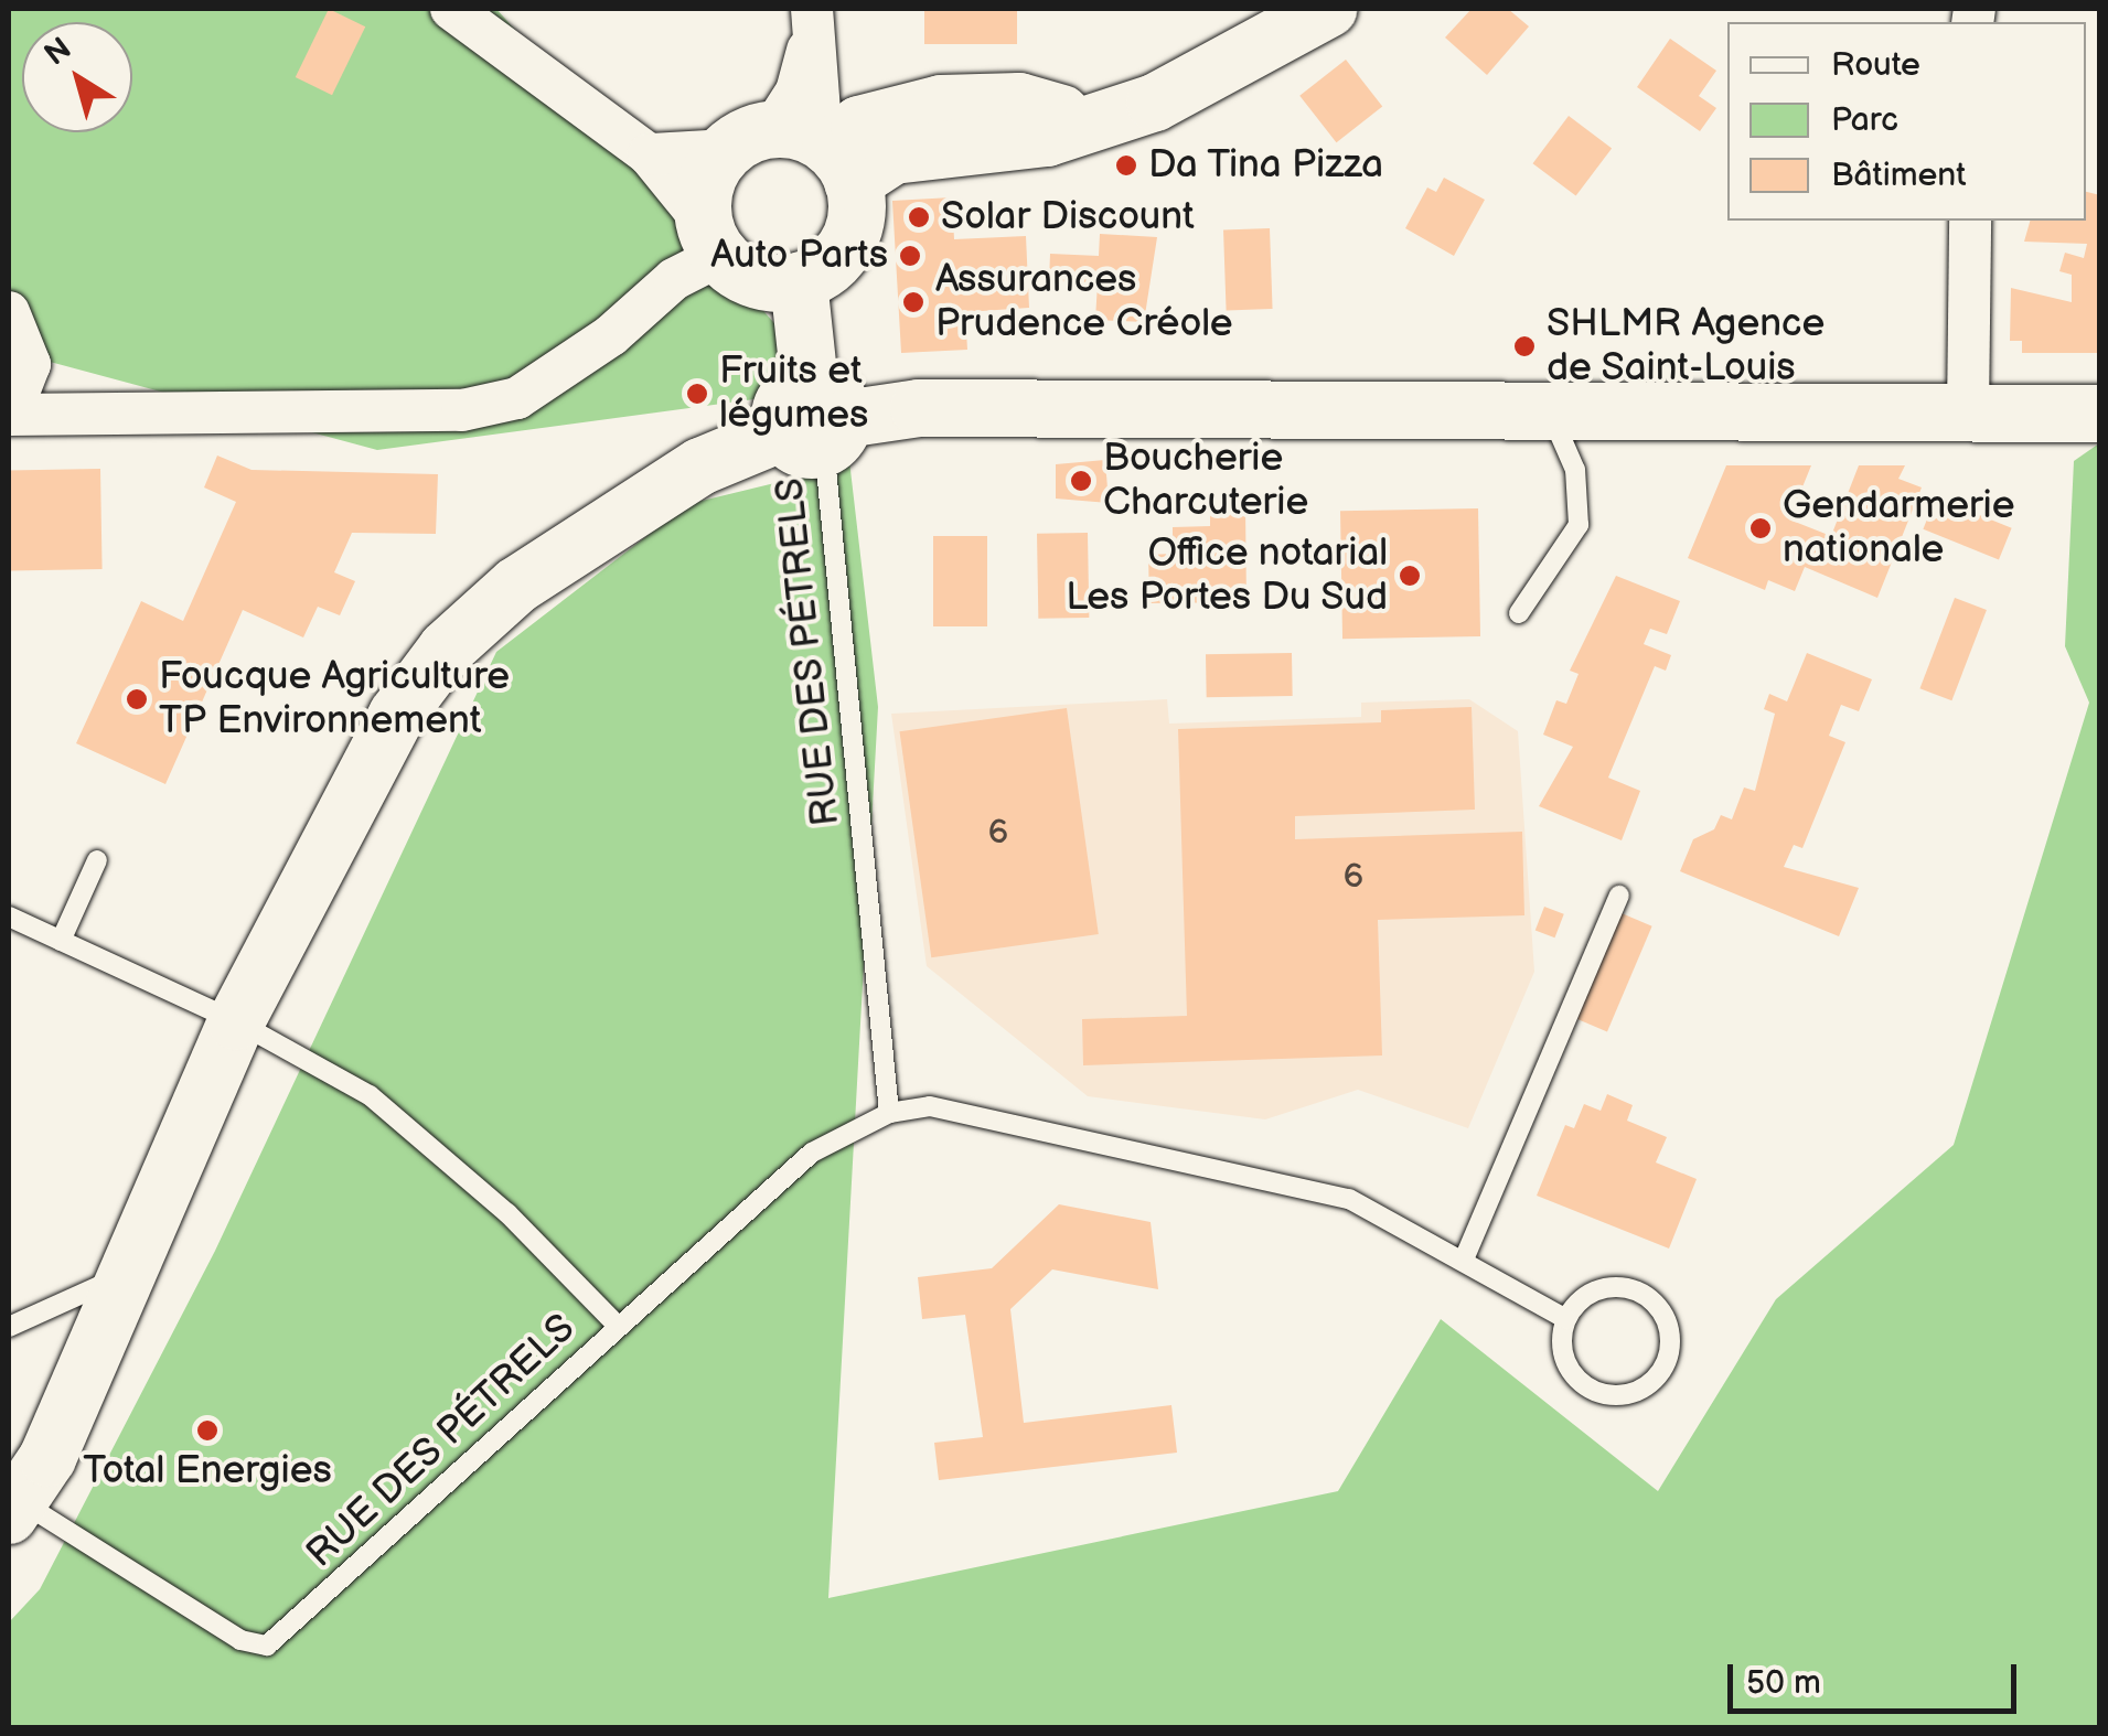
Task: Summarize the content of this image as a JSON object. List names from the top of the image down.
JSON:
{
  "streets": {
    "lane": ["RUE DES PÉTRELS"]
  },
  "places": [
    "Da Tina Pizza",
    "Solar Discount",
    "Auto Parts",
    "Assurances Prudence Créole",
    "SHLMR Agence de Saint-Louis",
    "Fruits et légumes",
    "Boucherie Charcuterie",
    "Gendarmerie nationale",
    "Office notarial Les Portes Du Sud",
    "Foucque Agriculture TP Environnement",
    "Total Energies"
  ],
  "house_numbers": ["6", "6"],
  "legend": ["Route", "Parc", "Bâtiment"],
  "scale_bar": "50 m",
  "north": "top left"
}
